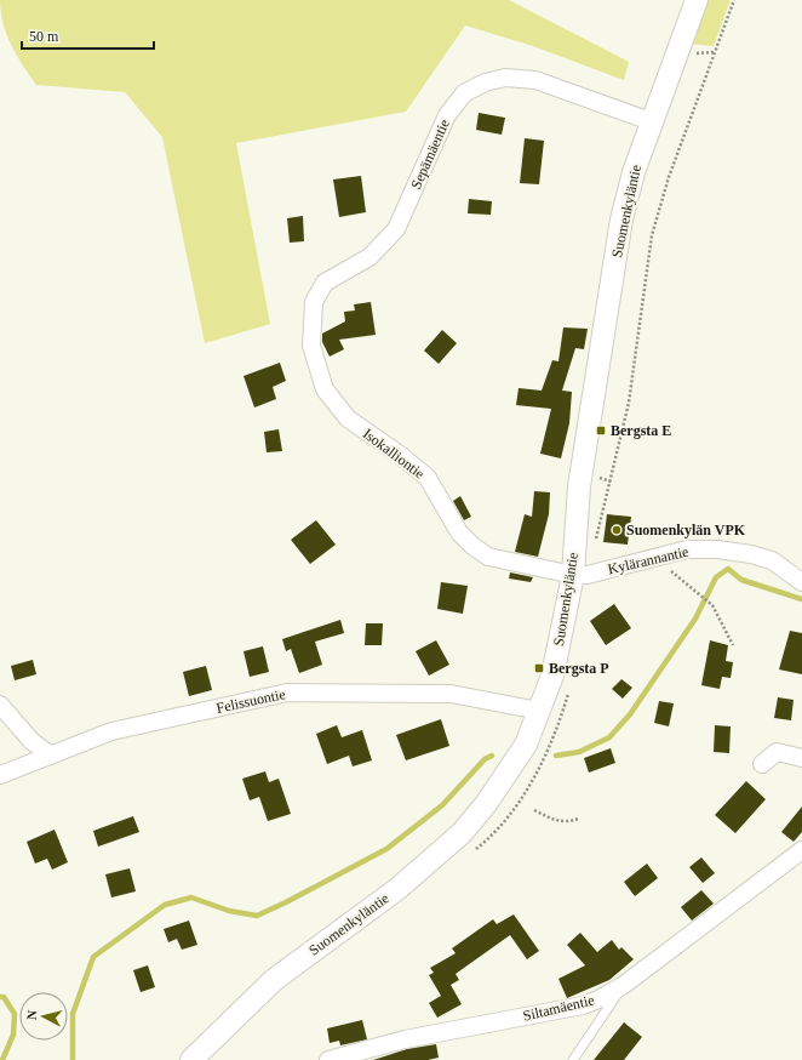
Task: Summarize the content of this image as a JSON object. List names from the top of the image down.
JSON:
{
  "streets": {
    "street": [
      "Sepämäentie",
      "Suomenkyläntie",
      "Isokalliontie",
      "Kylärannantie",
      "Felissuontie",
      "Siltamäentie"
    ]
  },
  "crossings": [
    ["Sepämäentie", "Suomenkyläntie"],
    ["Sepämäentie", "Isokalliontie"],
    ["Suomenkyläntie", "Isokalliontie"],
    ["Suomenkyläntie", "Kylärannantie"],
    ["Suomenkyläntie", "Felissuontie"],
    ["Isokalliontie", "Kylärannantie"]
  ],
  "places": {
    "transit": ["Bergsta E", "Bergsta P"],
    "other": ["Suomenkylän VPK"]
  },
  "scale_bar": "50 m",
  "north": "left"
}
